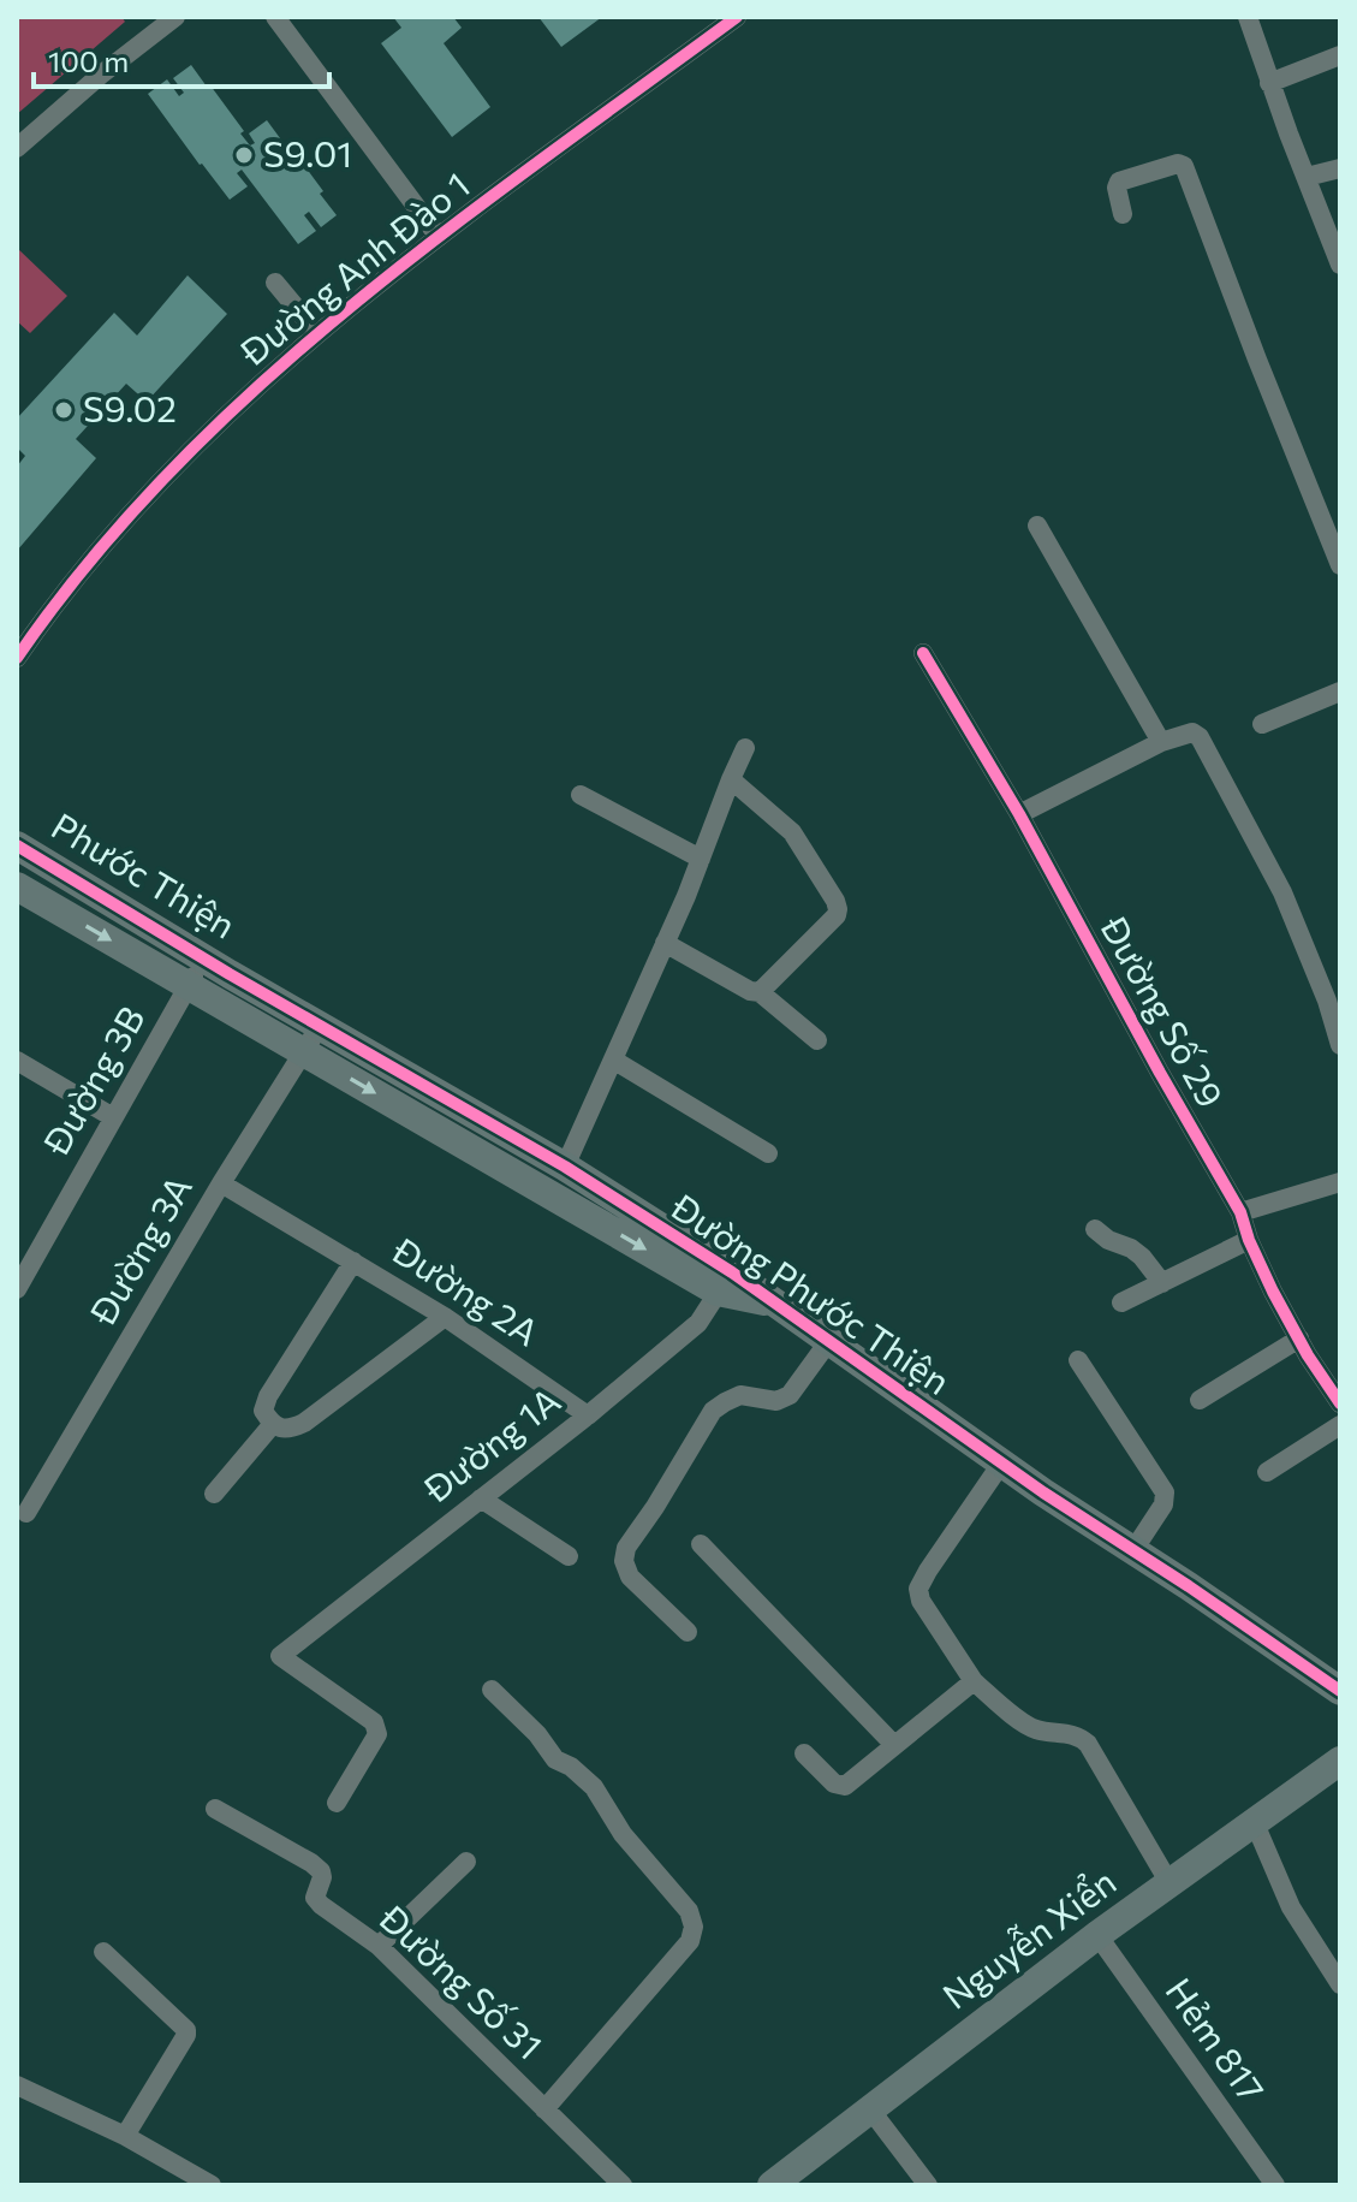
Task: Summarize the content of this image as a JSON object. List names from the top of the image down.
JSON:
{
  "streets": {
    "street": [
      "Đường Anh Đào 1",
      "Phước Thiện",
      "Đường Số 29",
      "Đường 3B",
      "Đường 3A",
      "Đường 2A",
      "Đường Phước Thiện",
      "Đường 1A",
      "Nguyễn Xiển",
      "Đường Số 31",
      "Hẻm 817"
    ]
  },
  "crossings": [
    ["Phước Thiện", "Đường 3B"],
    ["Phước Thiện", "Đường Phước Thiện"],
    ["Đường 3A", "Đường 2A"],
    ["Đường 3A", "Đường Phước Thiện"],
    ["Đường 2A", "Đường 1A"],
    ["Đường Phước Thiện", "Đường 1A"],
    ["Nguyễn Xiển", "Hẻm 817"]
  ],
  "places": ["S9.01", "S9.02"],
  "scale_bar": "100 m"
}
